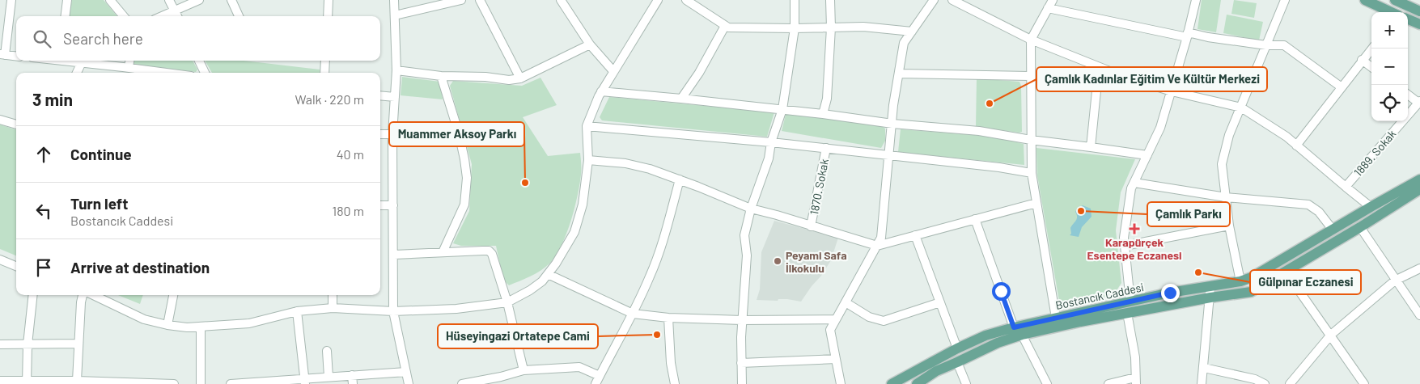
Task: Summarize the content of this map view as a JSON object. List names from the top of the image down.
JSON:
{
  "streets": {
    "main road": ["Bostancık Caddesi"],
    "street": ["1889. Sokak", "1870. Sokak"]
  },
  "places": {
    "other": [
      "Çamlık Kadınlar Eğitim Ve Kültür Merkezi",
      "Muammer Aksoy Parkı",
      "Çamlık Parkı",
      "Peyami Safa İlkokulu",
      "Gülpınar Eczanesi",
      "Hüseyingazi Ortatepe Cami"
    ],
    "health": ["Karapürçek Esentepe Eczanesi"]
  },
  "page": {
    "map_buttons": ["+", "−"],
    "search": "Search here",
    "heading": ["3 min", "Walk · 220 m"],
    "list": [
      ["Continue", "40 m"],
      ["Turn left", "Bostancık Caddesi", "180 m"],
      "Arrive at destination"
    ]
  }
}
